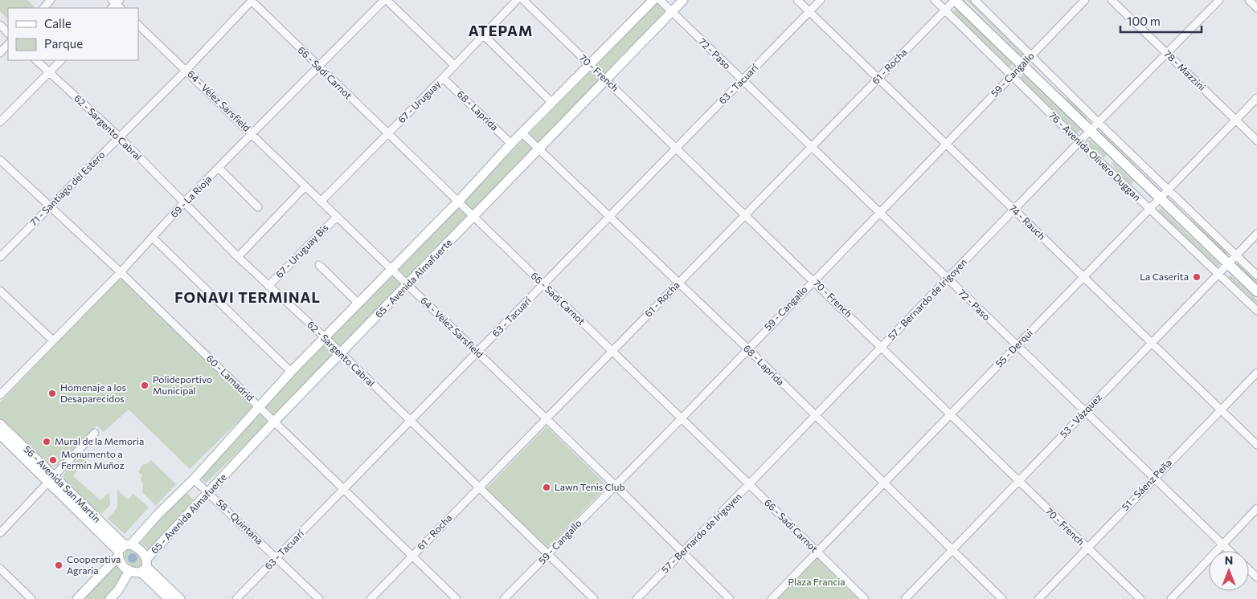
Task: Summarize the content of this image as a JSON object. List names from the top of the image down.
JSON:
{
  "streets": {
    "highway": ["76 - Avenida Olivero Duggan"],
    "main road": ["65 - Avenida Almafuerte", "56 - Avenida San Martín"],
    "street": [
      "72 - Paso",
      "61 - Rocha",
      "78 - Mazzini",
      "66 - Sadi Carnot",
      "70 - French",
      "59 - Cangallo",
      "63 - Tacuarí",
      "64 - Vélez Sarsfield",
      "67 - Uruguay",
      "68 - Laprida",
      "62 - Sargento Cabral",
      "71 - Santiago del Estero",
      "69 - La Rioja",
      "74 - Rauch",
      "67 - Uruguay Bis",
      "57 - Bernardo de Irigoyen",
      "55 - Derqui",
      "60 - Lamadrid",
      "53 - Vázquez",
      "51 - Sáenz Peña",
      "58 - Quintana"
    ]
  },
  "crossings": [
    ["72 - Paso", "61 - Rocha"],
    ["72 - Paso", "59 - Cangallo"],
    ["72 - Paso", "63 - Tacuarí"],
    ["72 - Paso", "65 - Avenida Almafuerte"],
    ["72 - Paso", "57 - Bernardo de Irigoyen"],
    ["72 - Paso", "55 - Derqui"],
    ["72 - Paso", "53 - Vázquez"],
    ["72 - Paso", "51 - Sáenz Peña"],
    ["61 - Rocha", "66 - Sadi Carnot"],
    ["61 - Rocha", "70 - French"],
    ["61 - Rocha", "64 - Vélez Sarsfield"],
    ["61 - Rocha", "68 - Laprida"],
    ["61 - Rocha", "62 - Sargento Cabral"],
    ["61 - Rocha", "76 - Avenida Olivero Duggan"],
    ["61 - Rocha", "74 - Rauch"],
    ["61 - Rocha", "60 - Lamadrid"],
    ["78 - Mazzini", "57 - Bernardo de Irigoyen"],
    ["78 - Mazzini", "55 - Derqui"],
    ["66 - Sadi Carnot", "59 - Cangallo"],
    ["66 - Sadi Carnot", "63 - Tacuarí"],
    ["66 - Sadi Carnot", "67 - Uruguay"],
    ["66 - Sadi Carnot", "71 - Santiago del Estero"],
    ["66 - Sadi Carnot", "69 - La Rioja"],
    ["66 - Sadi Carnot", "65 - Avenida Almafuerte"],
    ["66 - Sadi Carnot", "57 - Bernardo de Irigoyen"],
    ["66 - Sadi Carnot", "55 - Derqui"],
    ["70 - French", "59 - Cangallo"],
    ["70 - French", "63 - Tacuarí"],
    ["70 - French", "65 - Avenida Almafuerte"],
    ["70 - French", "57 - Bernardo de Irigoyen"],
    ["70 - French", "55 - Derqui"],
    ["70 - French", "53 - Vázquez"],
    ["70 - French", "51 - Sáenz Peña"],
    ["59 - Cangallo", "64 - Vélez Sarsfield"],
    ["59 - Cangallo", "68 - Laprida"],
    ["59 - Cangallo", "62 - Sargento Cabral"],
    ["59 - Cangallo", "76 - Avenida Olivero Duggan"],
    ["59 - Cangallo", "74 - Rauch"],
    ["63 - Tacuarí", "64 - Vélez Sarsfield"],
    ["63 - Tacuarí", "68 - Laprida"],
    ["63 - Tacuarí", "62 - Sargento Cabral"],
    ["63 - Tacuarí", "74 - Rauch"],
    ["63 - Tacuarí", "60 - Lamadrid"],
    ["63 - Tacuarí", "58 - Quintana"],
    ["64 - Vélez Sarsfield", "67 - Uruguay"],
    ["64 - Vélez Sarsfield", "71 - Santiago del Estero"],
    ["64 - Vélez Sarsfield", "69 - La Rioja"],
    ["64 - Vélez Sarsfield", "67 - Uruguay Bis"],
    ["64 - Vélez Sarsfield", "65 - Avenida Almafuerte"],
    ["64 - Vélez Sarsfield", "57 - Bernardo de Irigoyen"],
    ["67 - Uruguay", "68 - Laprida"],
    ["68 - Laprida", "65 - Avenida Almafuerte"],
    ["68 - Laprida", "57 - Bernardo de Irigoyen"],
    ["68 - Laprida", "55 - Derqui"],
    ["68 - Laprida", "53 - Vázquez"],
    ["62 - Sargento Cabral", "71 - Santiago del Estero"],
    ["62 - Sargento Cabral", "69 - La Rioja"],
    ["62 - Sargento Cabral", "67 - Uruguay Bis"],
    ["62 - Sargento Cabral", "65 - Avenida Almafuerte"],
    ["76 - Avenida Olivero Duggan", "57 - Bernardo de Irigoyen"],
    ["76 - Avenida Olivero Duggan", "55 - Derqui"],
    ["76 - Avenida Olivero Duggan", "53 - Vázquez"],
    ["71 - Santiago del Estero", "60 - Lamadrid"],
    ["69 - La Rioja", "60 - Lamadrid"],
    ["74 - Rauch", "57 - Bernardo de Irigoyen"],
    ["74 - Rauch", "55 - Derqui"],
    ["74 - Rauch", "53 - Vázquez"],
    ["74 - Rauch", "51 - Sáenz Peña"],
    ["65 - Avenida Almafuerte", "60 - Lamadrid"],
    ["65 - Avenida Almafuerte", "56 - Avenida San Martín"],
    ["65 - Avenida Almafuerte", "58 - Quintana"]
  ],
  "districts": ["ATEPAM", "FONAVI TERMINAL"],
  "parks": ["Plaza Francia"],
  "places": [
    "La Caserita",
    "Polideportivo Municipal",
    "Homenaje a los Desaparecidos",
    "Mural de la Memoria",
    "Monumento a Fermín Muñoz",
    "Lawn Tenis Club",
    "Cooperativa Agraria"
  ],
  "legend": ["Calle", "Parque"],
  "scale_bar": "100 m",
  "north": "top"
}
